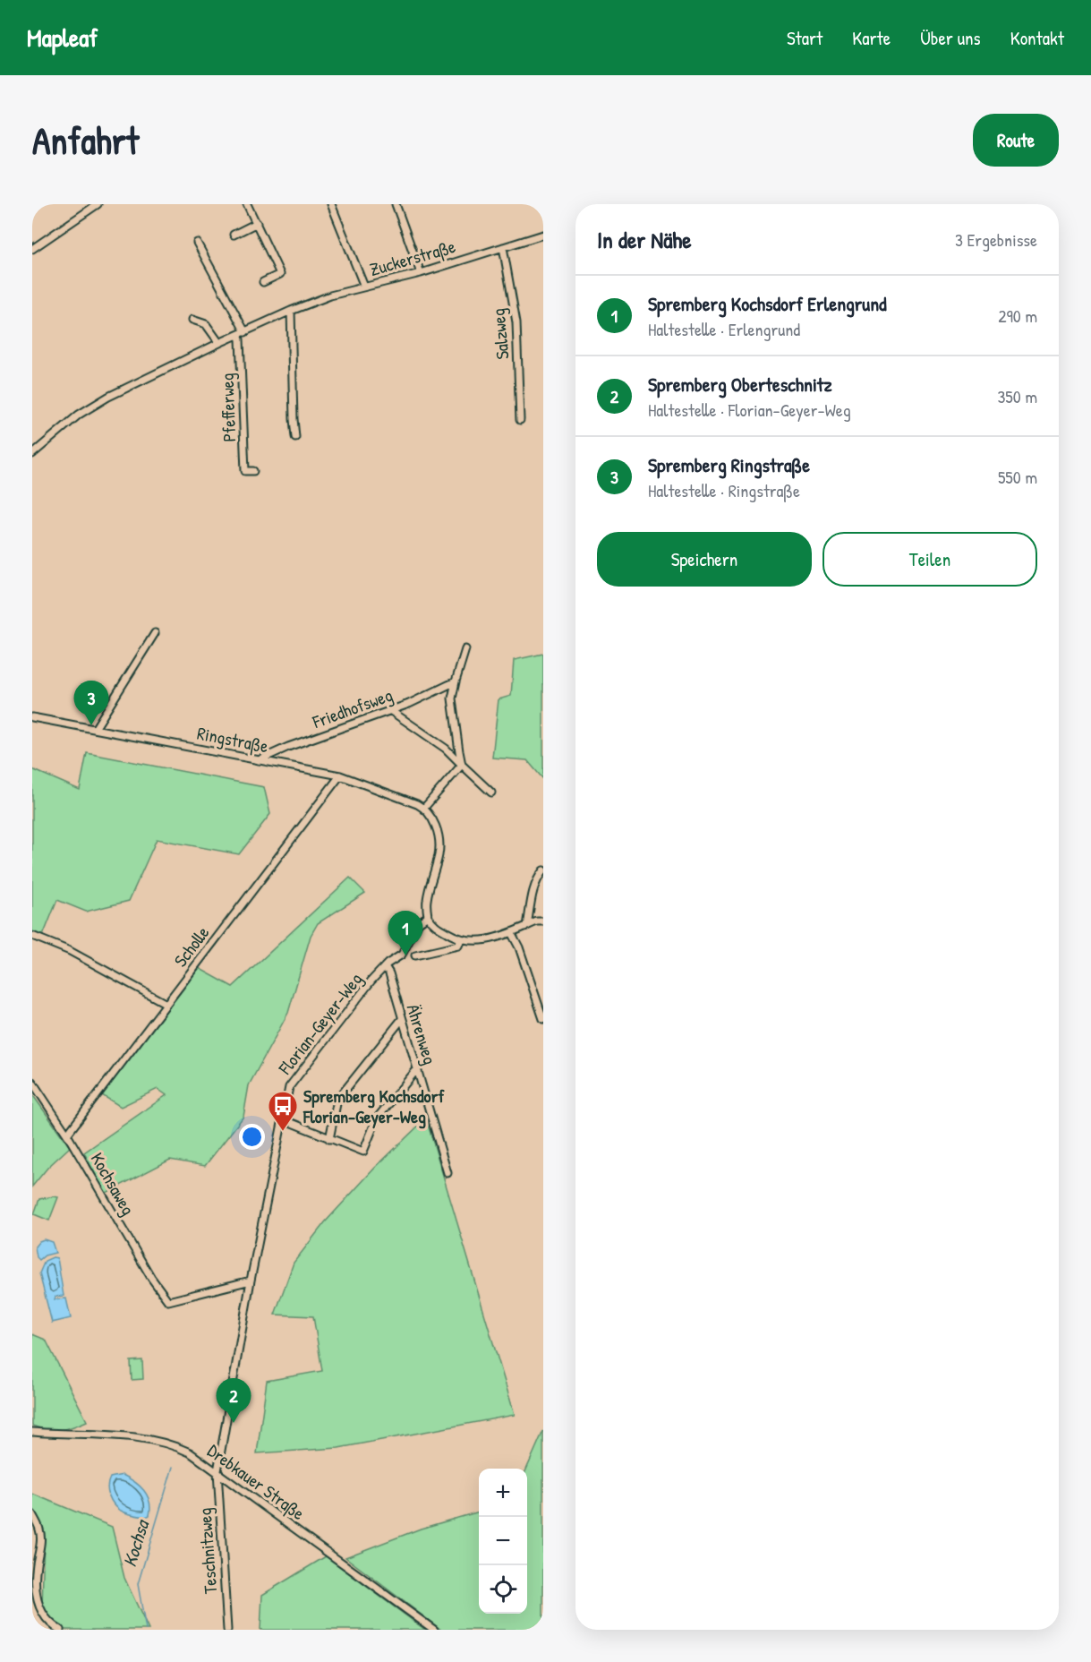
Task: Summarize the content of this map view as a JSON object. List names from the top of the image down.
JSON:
{
  "streets": {
    "street": [
      "Zuckerstraße",
      "Salzweg",
      "Pfefferweg",
      "Friedhofsweg",
      "Ringstraße",
      "Scholle",
      "Florian-Geyer-Weg",
      "Ährenweg",
      "Kochsaweg",
      "Drebkauer Straße",
      "Teschnitzweg"
    ]
  },
  "crossings": [
    ["Zuckerstraße", "Salzweg"],
    ["Zuckerstraße", "Pfefferweg"],
    ["Friedhofsweg", "Ringstraße"],
    ["Ringstraße", "Scholle"],
    ["Scholle", "Kochsaweg"],
    ["Florian-Geyer-Weg", "Ährenweg"],
    ["Florian-Geyer-Weg", "Kochsaweg"],
    ["Florian-Geyer-Weg", "Drebkauer Straße"],
    ["Florian-Geyer-Weg", "Teschnitzweg"],
    ["Drebkauer Straße", "Teschnitzweg"]
  ],
  "water": ["Kochsa"],
  "places": {
    "bus stop": ["Spremberg Kochsdorf Florian-Geyer-Weg"]
  },
  "page": {
    "header": "Mapleaf",
    "nav": [
      "Start",
      "Karte",
      "Über uns",
      "Kontakt"
    ],
    "buttons": [
      "Route",
      ["Speichern", "Teilen"]
    ],
    "title": "Anfahrt",
    "heading": ["In der Nähe", "3 Ergebnisse"],
    "list": [
      {
        "mark": "1",
        "name": "Spremberg Kochsdorf Erlengrund",
        "note": "Haltestelle · Erlengrund",
        "value": "290 m"
      },
      {
        "mark": "2",
        "name": "Spremberg Oberteschnitz",
        "note": "Haltestelle · Florian-Geyer-Weg",
        "value": "350 m"
      },
      {
        "mark": "3",
        "name": "Spremberg Ringstraße",
        "note": "Haltestelle · Ringstraße",
        "value": "550 m"
      }
    ],
    "pins": ["3", "1", "2"],
    "map_buttons": ["+", "−"]
  }
}
